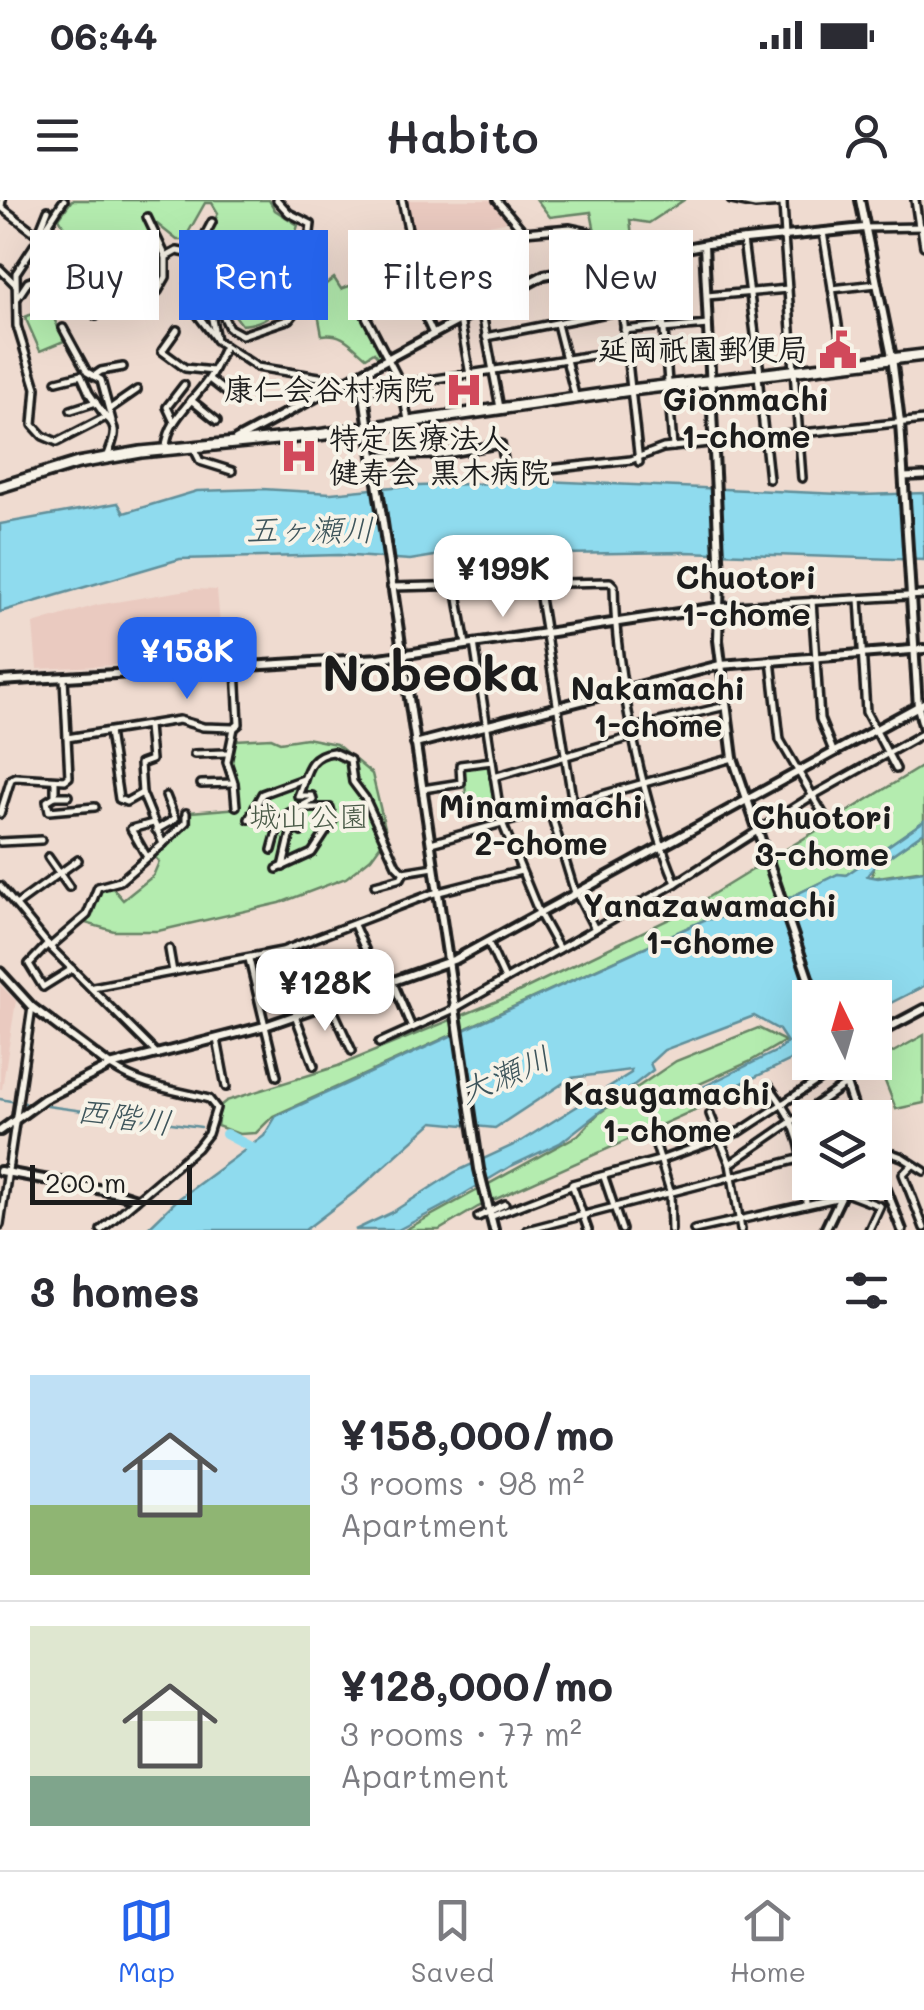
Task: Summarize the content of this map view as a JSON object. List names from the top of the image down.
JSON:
{
  "districts": [
    "Gionmachi 1-chome",
    "Chuotori 1-chome",
    "Nobeoka",
    "Nakamachi 1-chome",
    "Minamimachi 2-chome",
    "Chuotori 3-chome",
    "Yanazawamachi 1-chome",
    "Kasugamachi 1-chome"
  ],
  "water": ["五ヶ瀬川", "大瀬川", "西階川"],
  "parks": ["城山公園"],
  "places": {
    "public building": ["延岡祇園郵便局"],
    "hospital": ["康仁会谷村病院", "特定医療法人 健寿会 黒木病院"]
  },
  "scale_bar": "200 m",
  "north": "top",
  "page": {
    "status": "06:44",
    "header": "Habito",
    "chip": [
      "Buy",
      "Rent",
      "Filters",
      "New"
    ],
    "price": ["¥199K", "¥158K", "¥128K"],
    "scale": "200 m",
    "heading": "3 homes",
    "list": [
      {
        "name": "¥158,000/mo",
        "note": "3 rooms · 98 m² · Apartment"
      },
      {
        "name": "¥128,000/mo",
        "note": "3 rooms · 77 m² · Apartment"
      }
    ],
    "tabs": ["Map", "Saved", "Home"]
  }
}
